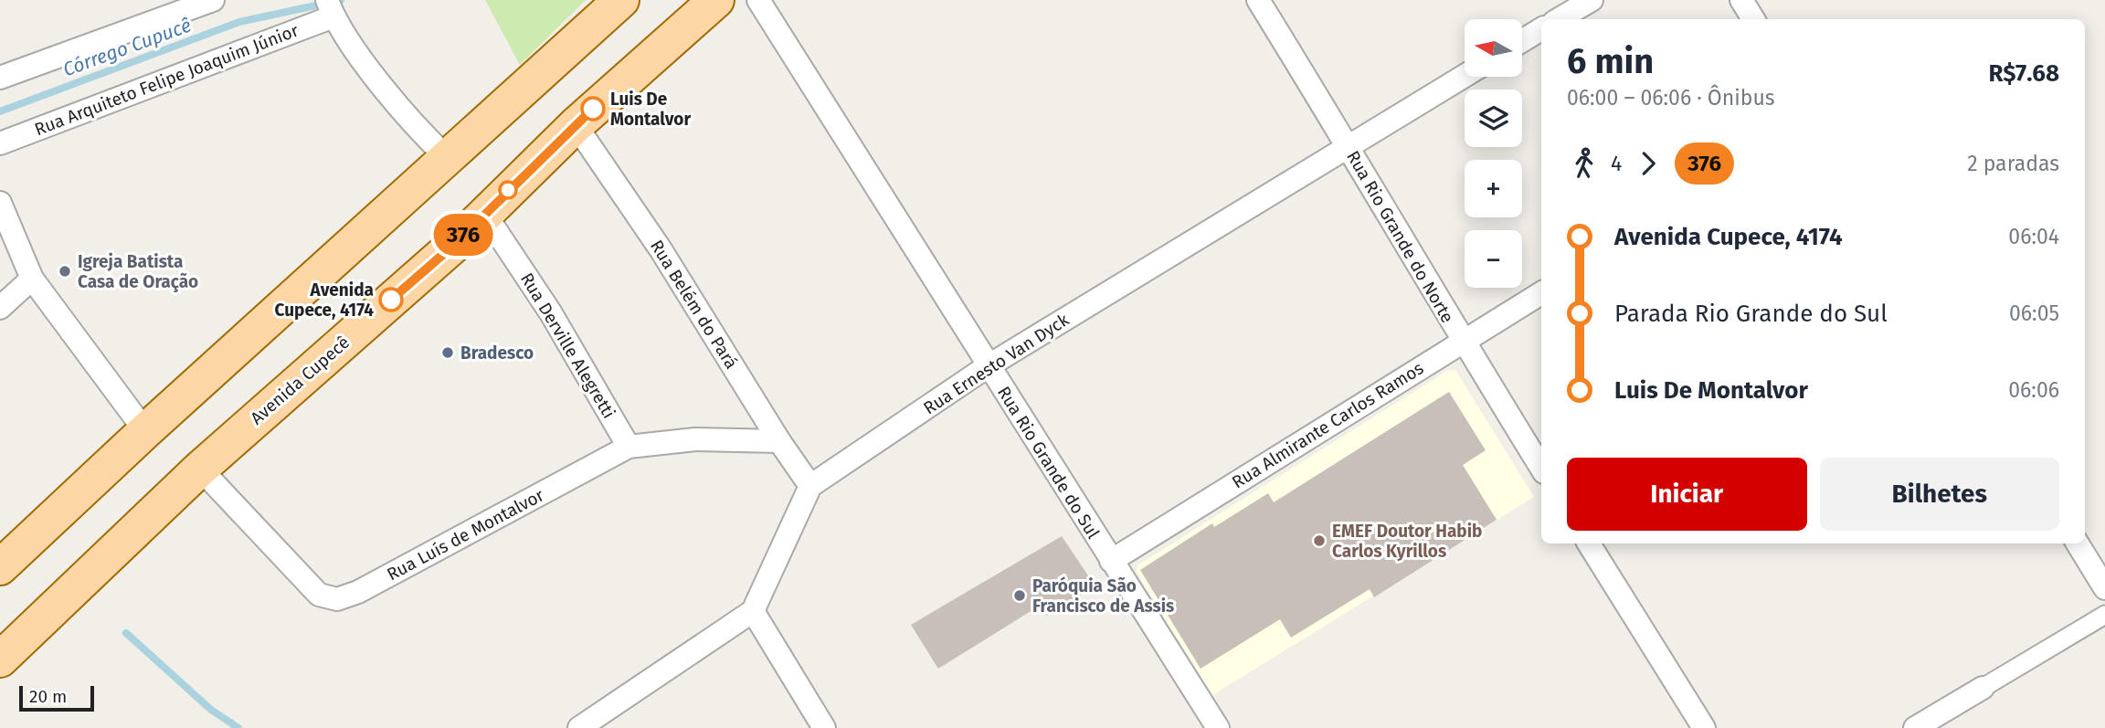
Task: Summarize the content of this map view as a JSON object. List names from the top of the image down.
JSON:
{
  "streets": {
    "main road": ["Avenida Cupecê"],
    "street": [
      "Rua Arquiteto Felipe Joaquim Júnior",
      "Rua Rio Grande do Norte",
      "Rua Belém do Pará",
      "Rua Derville Alegretti",
      "Rua Ernesto Van Dyck",
      "Rua Almirante Carlos Ramos",
      "Rua Rio Grande do Sul",
      "Rua Luís de Montalvor"
    ]
  },
  "crossings": [
    ["Rua Rio Grande do Norte", "Rua Ernesto Van Dyck"],
    ["Rua Rio Grande do Norte", "Rua Almirante Carlos Ramos"],
    ["Rua Belém do Pará", "Rua Ernesto Van Dyck"],
    ["Rua Belém do Pará", "Avenida Cupecê"],
    ["Rua Belém do Pará", "Rua Luís de Montalvor"],
    ["Rua Derville Alegretti", "Avenida Cupecê"],
    ["Rua Derville Alegretti", "Rua Luís de Montalvor"],
    ["Rua Ernesto Van Dyck", "Rua Rio Grande do Sul"],
    ["Avenida Cupecê", "Rua Luís de Montalvor"],
    ["Rua Almirante Carlos Ramos", "Rua Rio Grande do Sul"]
  ],
  "water": ["Córrego Cupucê"],
  "places": [
    "Luis De Montalvor",
    "Igreja Batista Casa de Oração",
    "Avenida Cupece, 4174",
    "Bradesco",
    "EMEF Doutor Habib Carlos Kyrillos",
    "Paróquia São Francisco de Assis"
  ],
  "lines": ["bus line 376"],
  "scale_bar": "20 m",
  "north": "left",
  "page": {
    "on_map": "376",
    "map_buttons": ["+", "−"],
    "heading": ["6 min", "06:00 – 06:06 · Ônibus", "R$7.68"],
    "legs": ["4", "376", "2 paradas"],
    "list": [
      {
        "name": "Avenida Cupece, 4174",
        "value": "06:04"
      },
      {
        "name": "Parada Rio Grande do Sul",
        "value": "06:05"
      },
      {
        "name": "Luis De Montalvor",
        "value": "06:06"
      }
    ],
    "buttons": ["Iniciar", "Bilhetes"],
    "scale": "20 m"
  }
}
